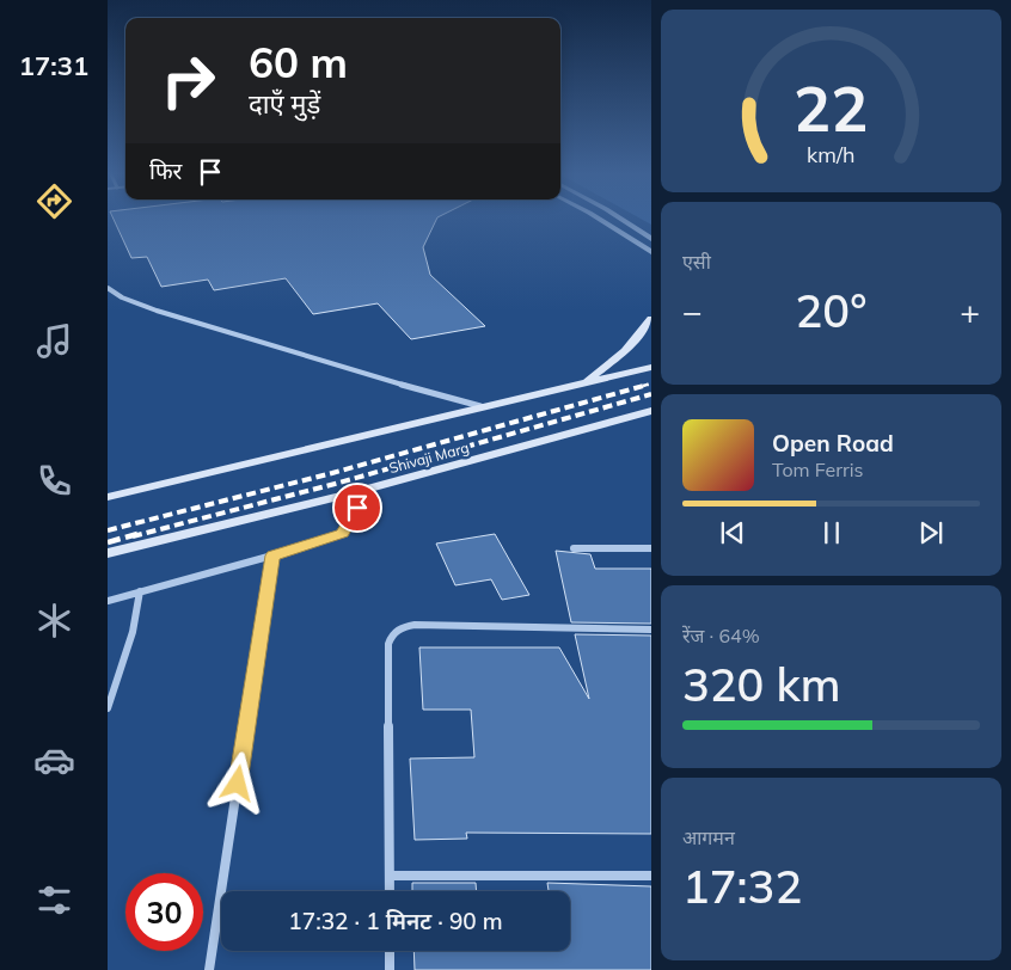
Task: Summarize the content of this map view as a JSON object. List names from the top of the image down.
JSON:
{
  "streets": {
    "main road": ["Shivaji Marg"]
  },
  "page": {
    "tabs": "17:31",
    "turn": ["60 m", "दाएँ मुड़ें"],
    "then": "फिर",
    "tile": [
      "एसी",
      ["रेंज · 64%", "320 km"],
      ["आगमन", "17:32"]
    ],
    "heat": ["−", "20°", "+"],
    "song": ["Open Road", "Tom Ferris"],
    "limit": "30",
    "trip": "17:32 · 1 मिनट · 90 m",
    "gauge": ["22", "km/h"]
  }
}
